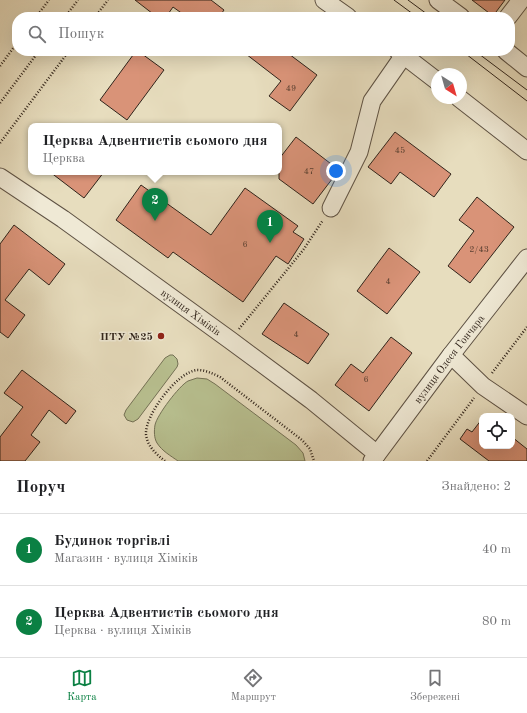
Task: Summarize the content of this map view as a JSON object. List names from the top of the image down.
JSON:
{
  "streets": {
    "street": ["вулиця Хіміків", "вулиця Олеся Гончара"]
  },
  "crossings": [
    ["вулиця Хіміків", "вулиця Олеся Гончара"]
  ],
  "places": ["ПТУ №25"],
  "house_numbers": [
    "49",
    "45",
    "47",
    "6",
    "2/43",
    "4",
    "4",
    "6"
  ],
  "north": "bottom right",
  "page": {
    "search": "Пошук",
    "popup": ["Церква Адвентистів сьомого дня", "Церква"],
    "pins": ["2", "1"],
    "heading": ["Поруч", "Знайдено: 2"],
    "list": [
      {
        "mark": "1",
        "name": "Будинок торгівлі",
        "note": "Магазин · вулиця Хіміків",
        "value": "40 m"
      },
      {
        "mark": "2",
        "name": "Церква Адвентистів сьомого дня",
        "note": "Церква · вулиця Хіміків",
        "value": "80 m"
      }
    ],
    "nav": ["Карта", "Маршрут", "Збережені"]
  }
}
